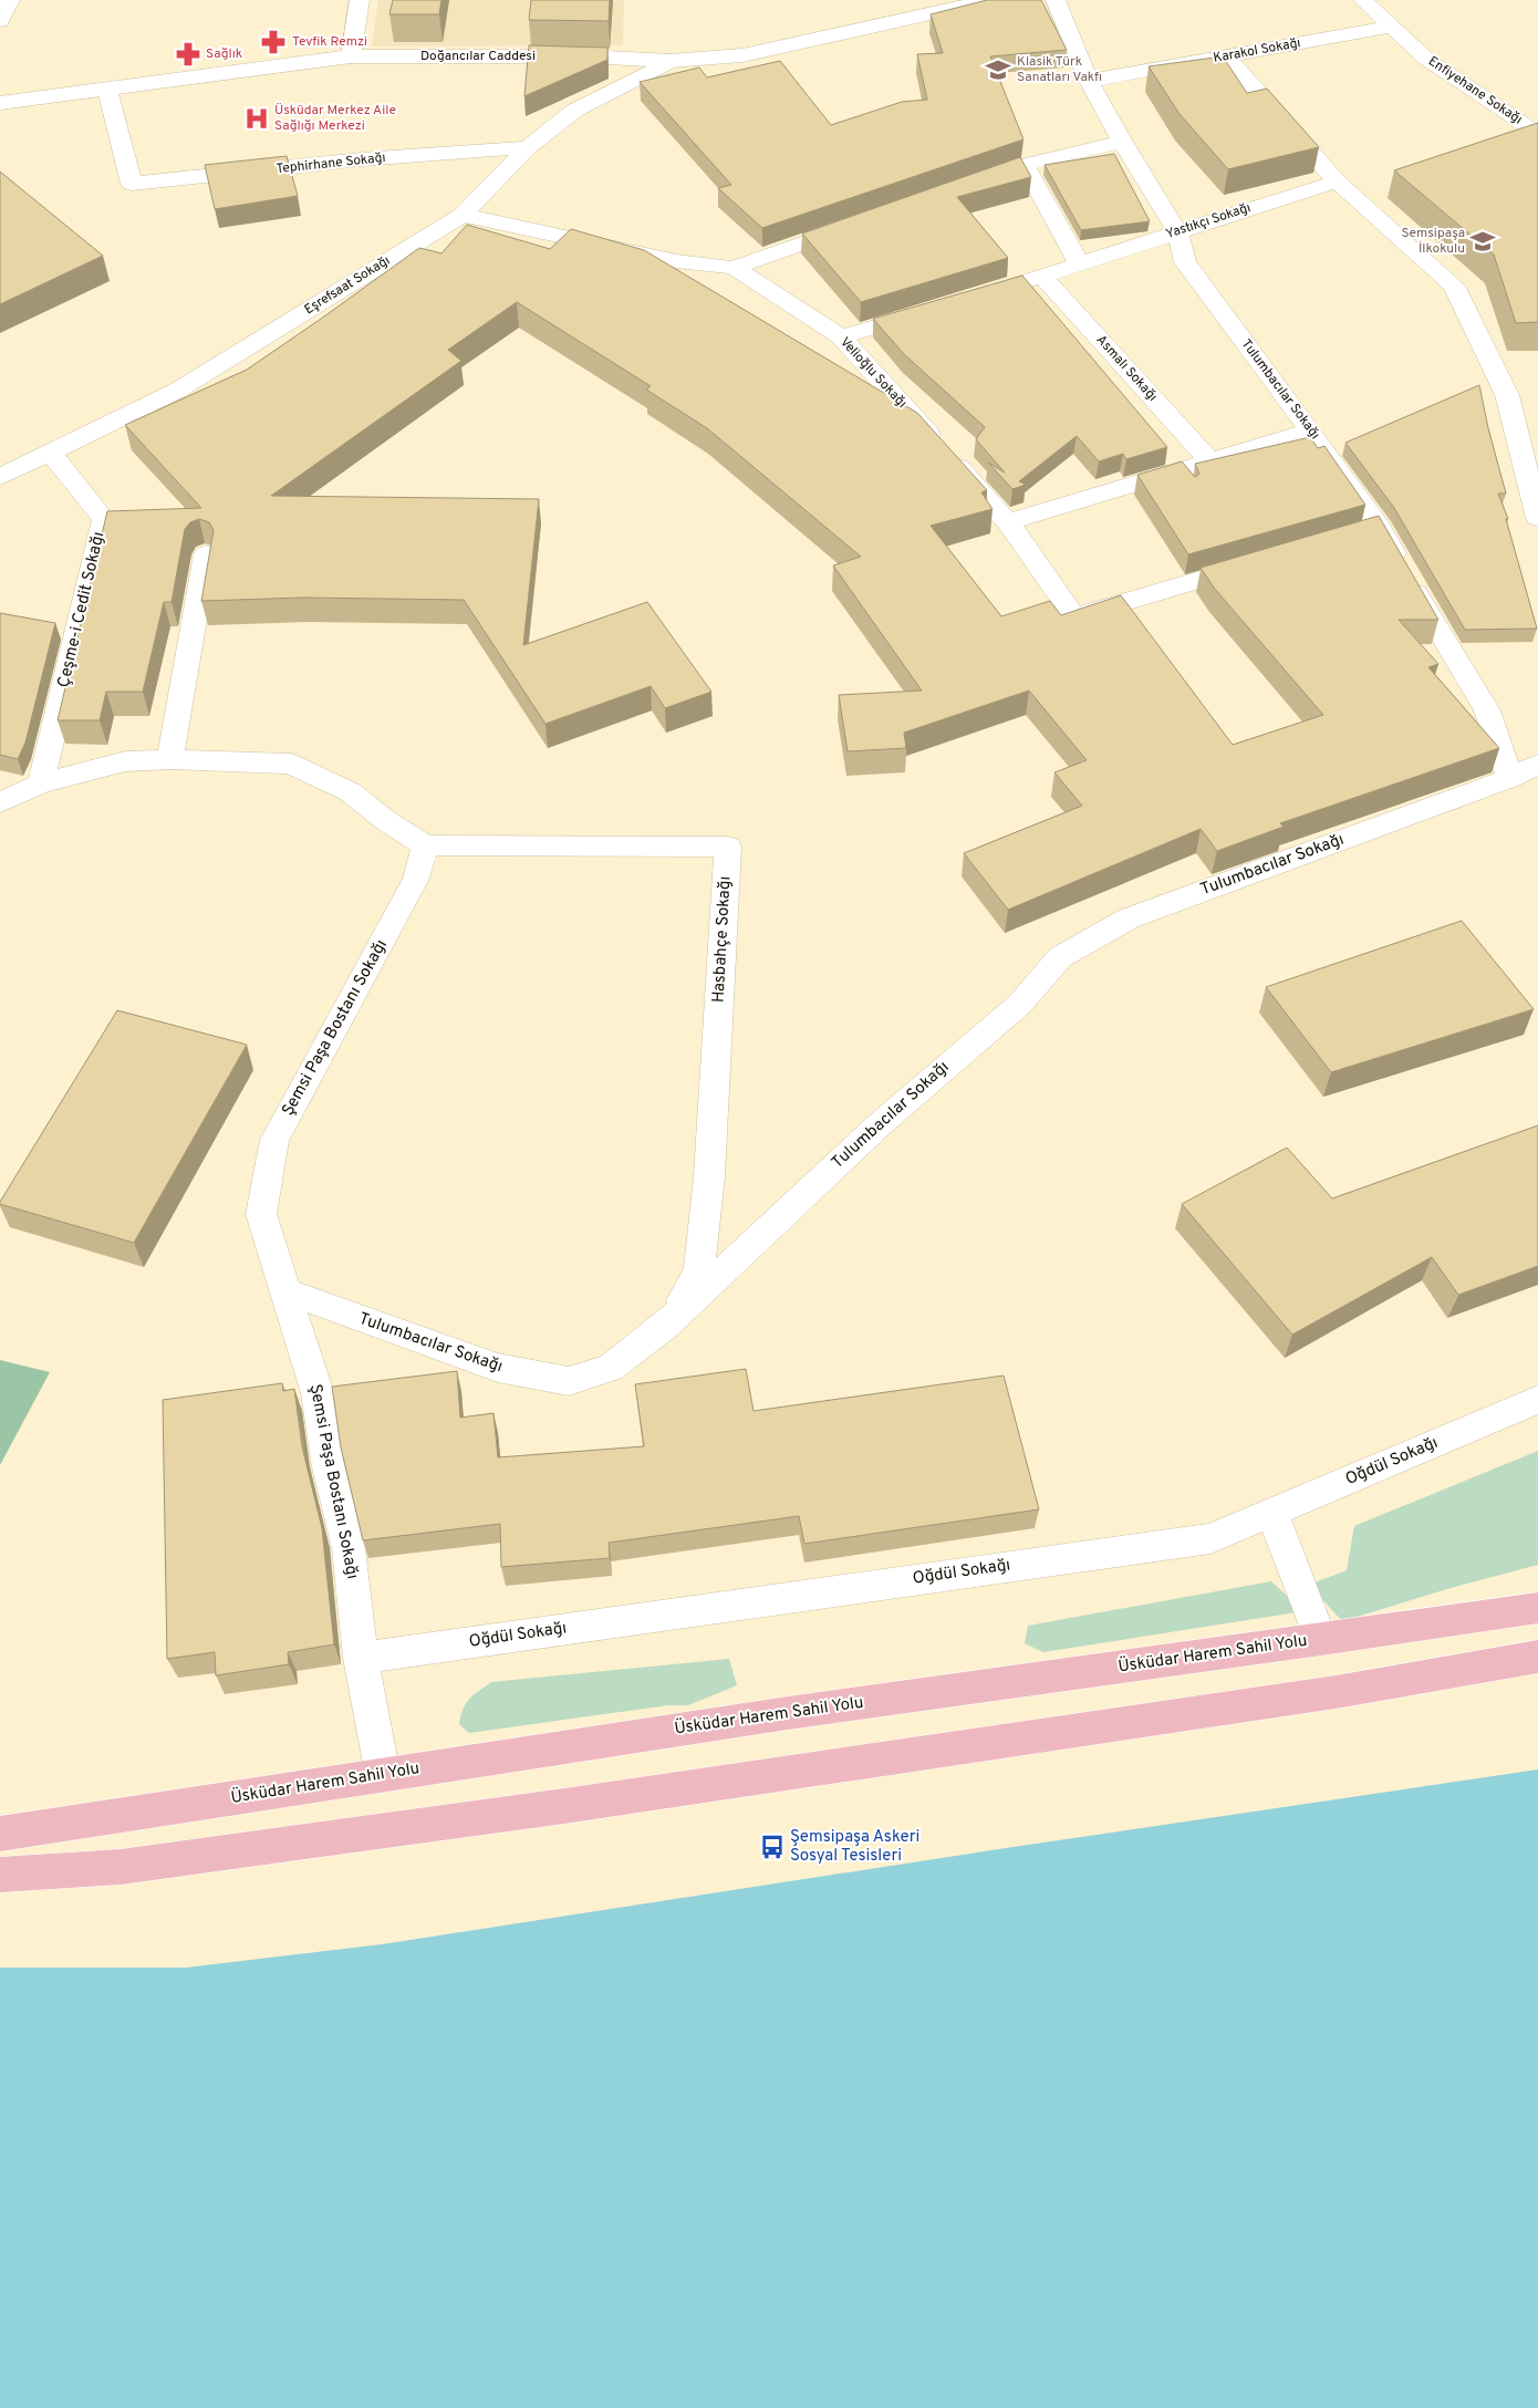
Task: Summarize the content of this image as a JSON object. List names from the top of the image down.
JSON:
{
  "streets": {
    "main road": ["Üsküdar Harem Sahil Yolu"],
    "street": [
      "Karakol Sokağı",
      "Doğancılar Caddesi",
      "Enfiyehane Sokağı",
      "Tephirhane Sokağı",
      "Yastıkçı Sokağı",
      "Eşrefsaat Sokağı",
      "Asmalı Sokağı",
      "Velioğlu Sokağı",
      "Tulumbacılar Sokağı",
      "Çeşme-i Cedit Sokağı",
      "Hasbahçe Sokağı",
      "Şemsi Paşa Bostanı Sokağı",
      "Oğdül Sokağı"
    ]
  },
  "crossings": [
    ["Karakol Sokağı", "Enfiyehane Sokağı"],
    ["Karakol Sokağı", "Tulumbacılar Sokağı"],
    ["Doğancılar Caddesi", "Tephirhane Sokağı"],
    ["Doğancılar Caddesi", "Eşrefsaat Sokağı"],
    ["Tephirhane Sokağı", "Eşrefsaat Sokağı"],
    ["Yastıkçı Sokağı", "Asmalı Sokağı"],
    ["Yastıkçı Sokağı", "Tulumbacılar Sokağı"],
    ["Eşrefsaat Sokağı", "Velioğlu Sokağı"],
    ["Eşrefsaat Sokağı", "Çeşme-i Cedit Sokağı"],
    ["Tulumbacılar Sokağı", "Hasbahçe Sokağı"],
    ["Tulumbacılar Sokağı", "Şemsi Paşa Bostanı Sokağı"],
    ["Hasbahçe Sokağı", "Şemsi Paşa Bostanı Sokağı"],
    ["Şemsi Paşa Bostanı Sokağı", "Oğdül Sokağı"],
    ["Şemsi Paşa Bostanı Sokağı", "Üsküdar Harem Sahil Yolu"]
  ],
  "places": {
    "pharmacy": ["Tevfik Remzi", "Sağlık"],
    "school or university": ["Klasik Türk Sanatları Vakfı", "Semsipaşa İlkokulu"],
    "hospital": ["Üsküdar Merkez Aile Sağlığı Merkezi"],
    "bus stop": ["Şemsipaşa Askeri Sosyal Tesisleri"]
  }
}
